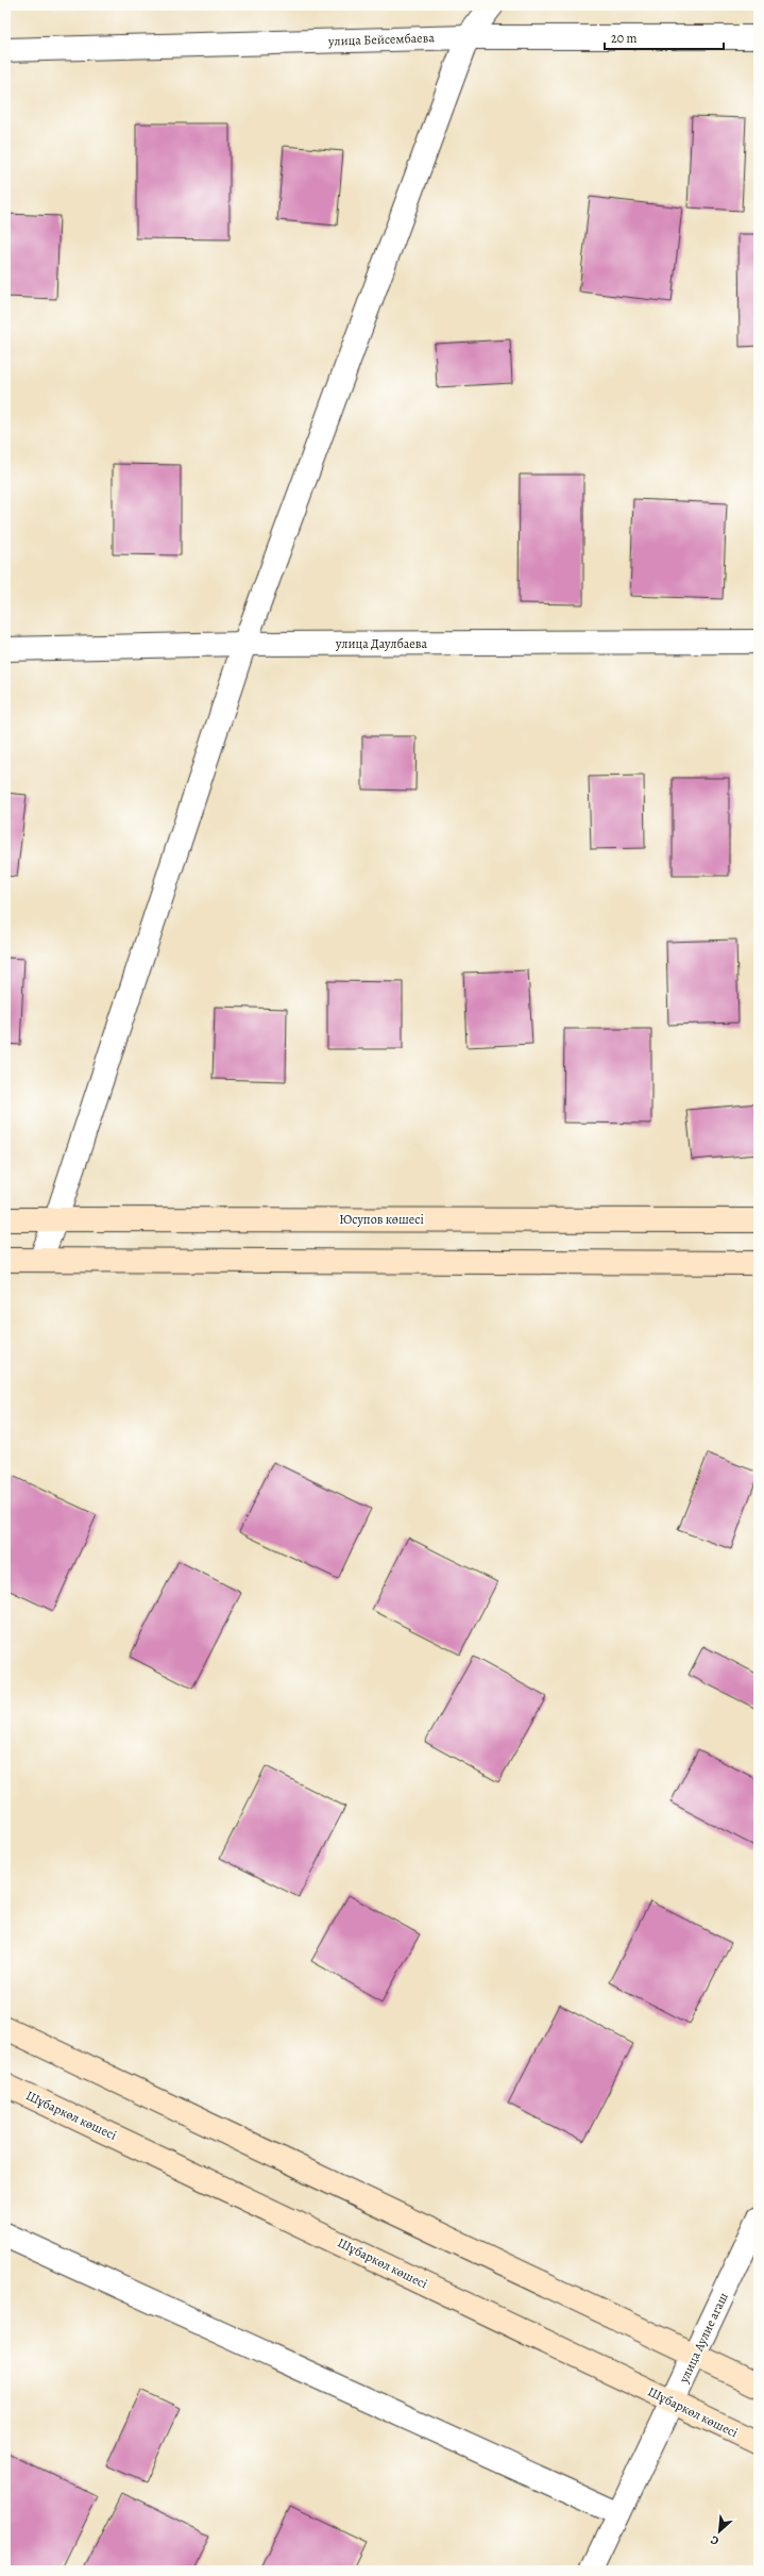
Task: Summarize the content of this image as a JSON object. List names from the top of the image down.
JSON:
{
  "streets": {
    "street": [
      "улица Бейсембаева",
      "улица Даулбаева",
      "Юсупов көшесі",
      "Шұбаркөл көшесі",
      "улица Аулие агаш"
    ]
  },
  "crossings": [
    ["Шұбаркөл көшесі", "улица Аулие агаш"]
  ],
  "scale_bar": "20 m",
  "north": "bottom left"
}
